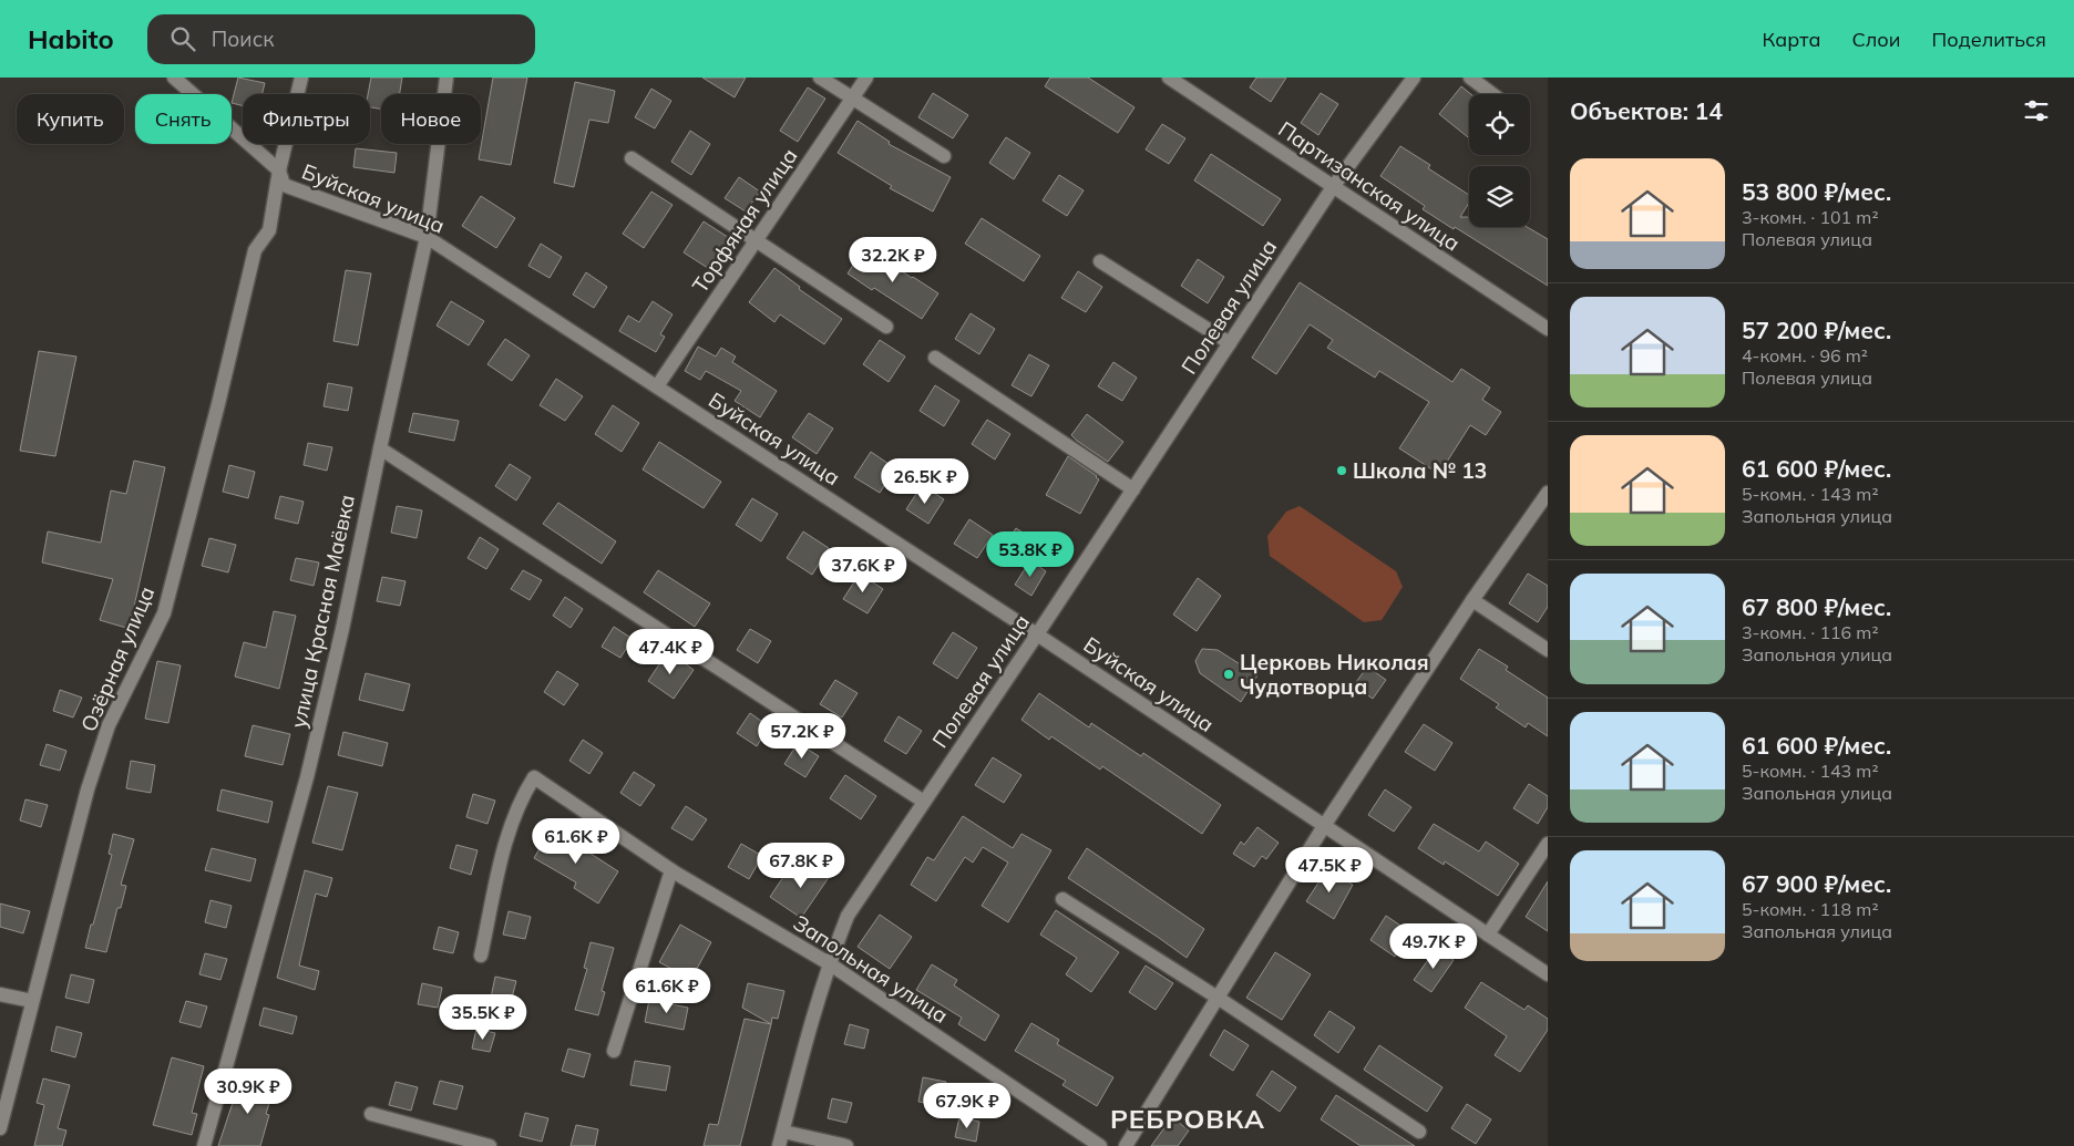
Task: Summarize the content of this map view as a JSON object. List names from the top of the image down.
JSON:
{
  "streets": {
    "street": [
      "Партизанская улица",
      "Буйская улица",
      "Торфяная улица",
      "Полевая улица",
      "улица Красная Маёвка",
      "Озёрная улица",
      "Запольная улица"
    ]
  },
  "crossings": [
    ["Партизанская улица", "Полевая улица"],
    ["Буйская улица", "Торфяная улица"],
    ["Буйская улица", "Полевая улица"],
    ["Буйская улица", "улица Красная Маёвка"],
    ["Буйская улица", "Озёрная улица"],
    ["Полевая улица", "Запольная улица"]
  ],
  "districts": ["РЕБРОВКА"],
  "places": ["Школа № 13", "Церковь Николая Чудотворца"],
  "page": {
    "header": "Habito",
    "search": "Поиск",
    "nav": ["Карта", "Слои", "Поделиться"],
    "heading": "Объектов: 14",
    "chip": [
      "Купить",
      "Снять",
      "Фильтры",
      "Новое"
    ],
    "list": [
      {
        "name": "53 800 ₽/мес.",
        "note": "3-комн. · 101 m² · Полевая улица"
      },
      {
        "name": "57 200 ₽/мес.",
        "note": "4-комн. · 96 m² · Полевая улица"
      },
      {
        "name": "61 600 ₽/мес.",
        "note": "5-комн. · 143 m² · Запольная улица"
      },
      {
        "name": "67 800 ₽/мес.",
        "note": "3-комн. · 116 m² · Запольная улица"
      },
      {
        "name": "61 600 ₽/мес.",
        "note": "5-комн. · 143 m² · Запольная улица"
      },
      {
        "name": "67 900 ₽/мес.",
        "note": "5-комн. · 118 m² · Запольная улица"
      }
    ],
    "price": [
      "32.2K ₽",
      "26.5K ₽",
      "53.8K ₽",
      "37.6K ₽",
      "47.4K ₽",
      "57.2K ₽",
      "61.6K ₽",
      "67.8K ₽",
      "47.5K ₽",
      "49.7K ₽",
      "61.6K ₽",
      "35.5K ₽",
      "30.9K ₽",
      "67.9K ₽"
    ]
  }
}
